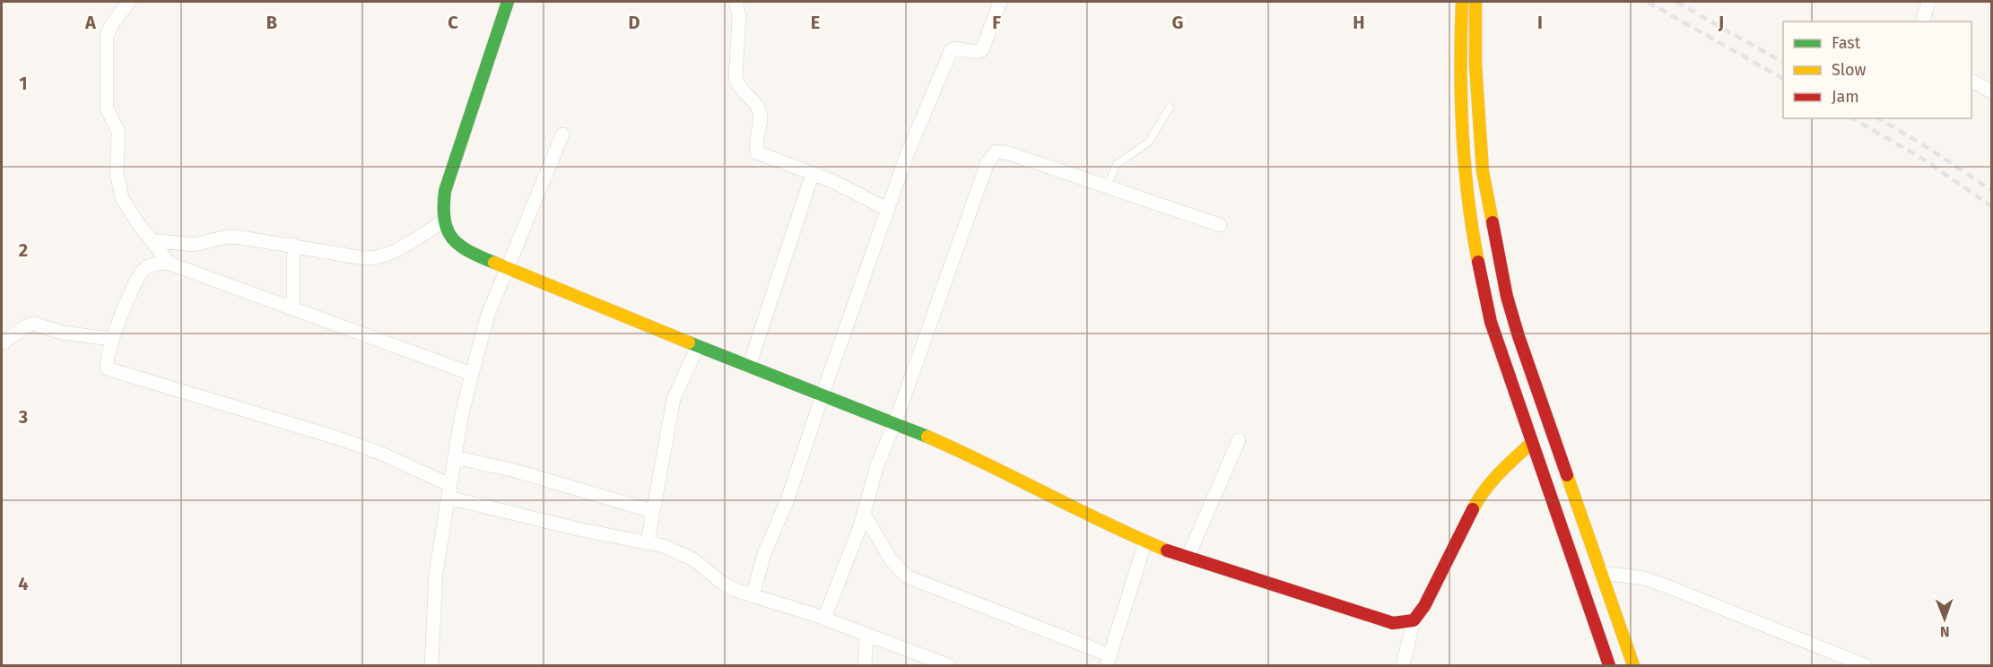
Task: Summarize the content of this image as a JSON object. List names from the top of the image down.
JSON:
{
  "legend": ["Fast", "Slow", "Jam"],
  "north": "bottom",
  "grid": {
    "columns": [
      "A",
      "B",
      "C",
      "D",
      "E",
      "F",
      "G",
      "H",
      "I",
      "J"
    ],
    "rows": [
      "1",
      "2",
      "3",
      "4"
    ]
  }
}
